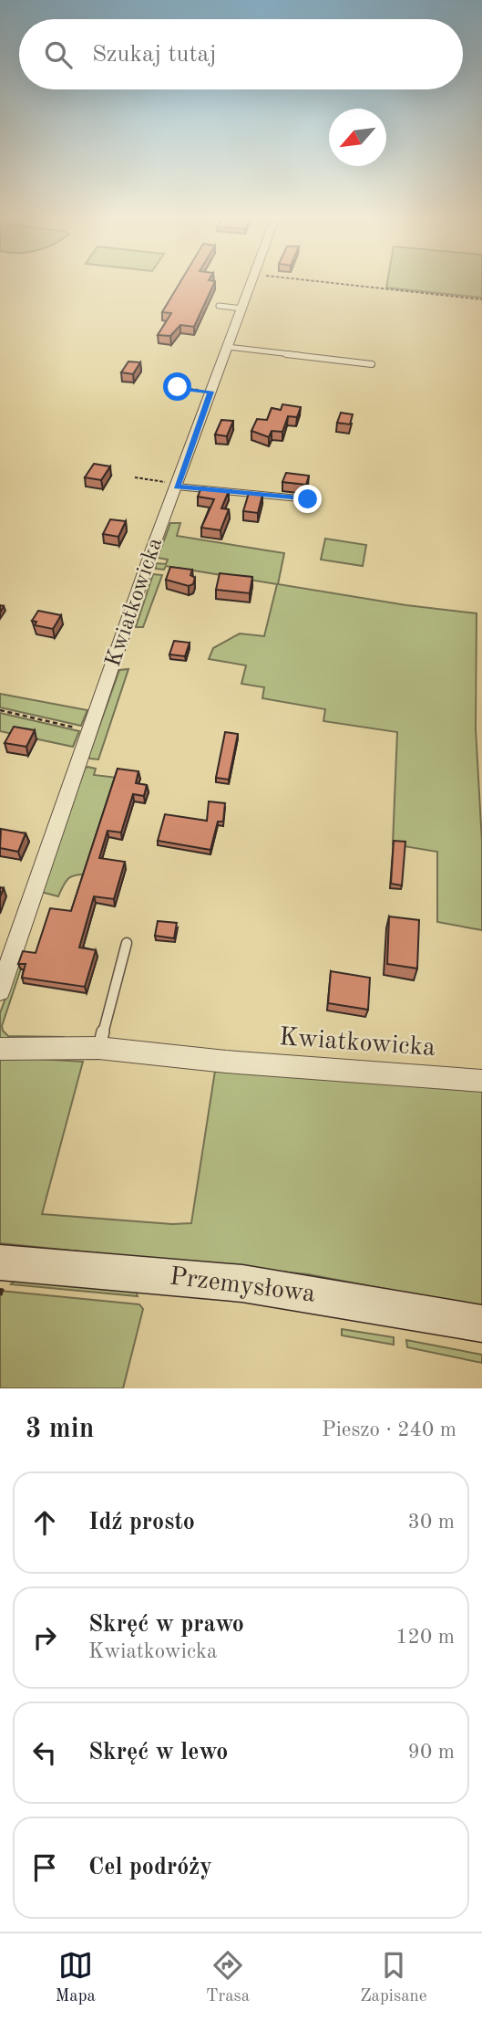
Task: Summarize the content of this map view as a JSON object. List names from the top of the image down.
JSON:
{
  "streets": {
    "main road": ["Przemysłowa"],
    "street": ["Kwiatkowicka"]
  },
  "north": "bottom left",
  "page": {
    "search": "Szukaj tutaj",
    "heading": ["3 min", "Pieszo · 240 m"],
    "list": [
      ["Idź prosto", "30 m"],
      ["Skręć w prawo", "Kwiatkowicka", "120 m"],
      ["Skręć w lewo", "90 m"],
      "Cel podróży"
    ],
    "nav": ["Mapa", "Trasa", "Zapisane"]
  }
}
